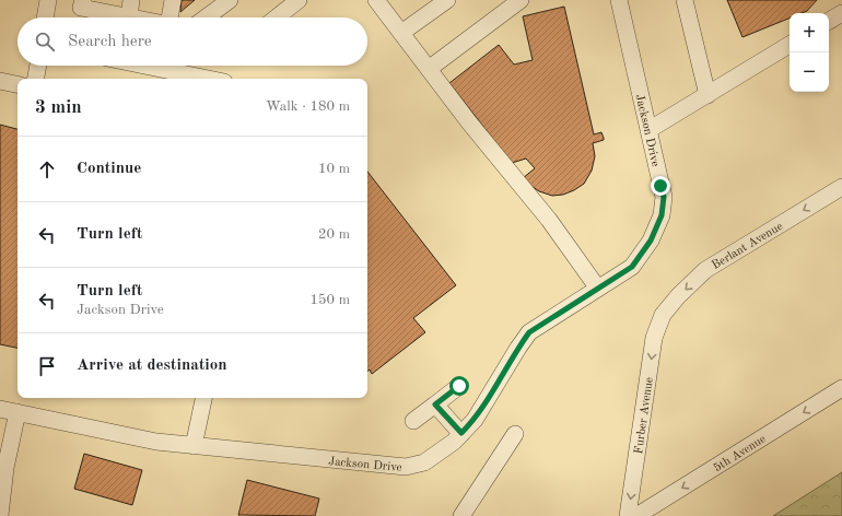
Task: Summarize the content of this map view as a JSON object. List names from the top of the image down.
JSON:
{
  "streets": {
    "street": [
      "Jackson Drive",
      "Berlant Avenue",
      "Furber Avenue",
      "5th Avenue"
    ]
  },
  "crossings": [
    ["Berlant Avenue", "Furber Avenue"]
  ],
  "one_way": ["Berlant Avenue", "Furber Avenue", "5th Avenue"],
  "page": {
    "map_buttons": ["+", "−"],
    "search": "Search here",
    "heading": ["3 min", "Walk · 180 m"],
    "list": [
      ["Continue", "10 m"],
      ["Turn left", "20 m"],
      ["Turn left", "Jackson Drive", "150 m"],
      "Arrive at destination"
    ]
  }
}
